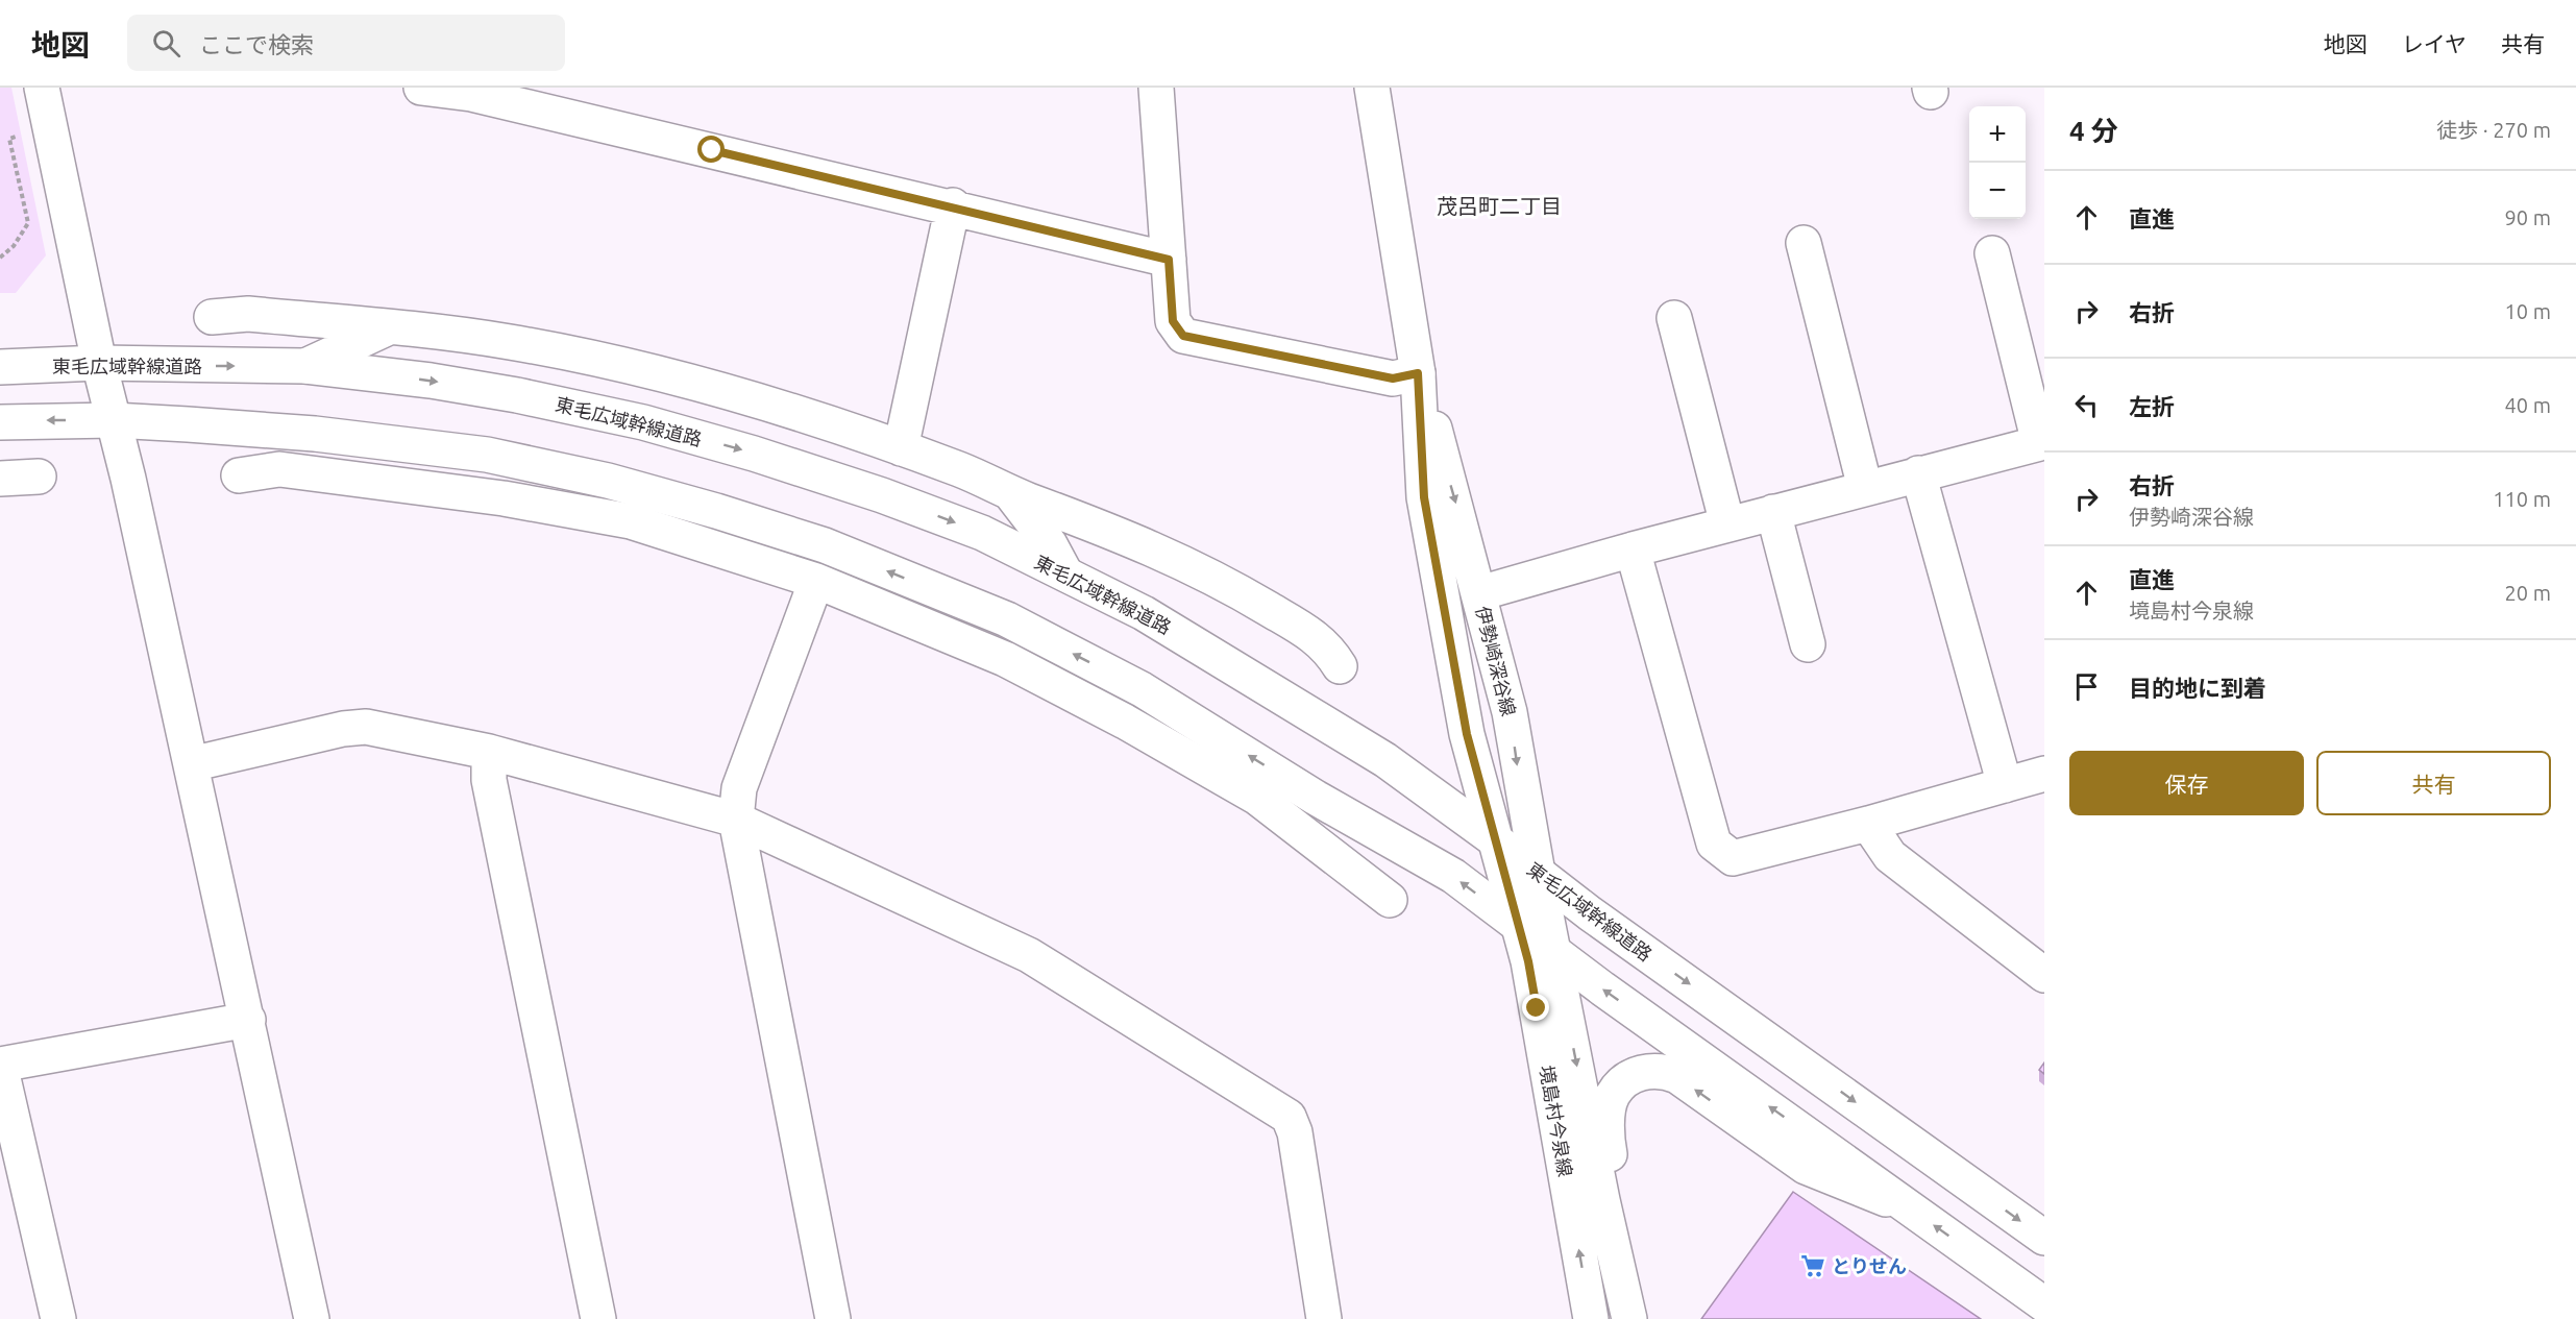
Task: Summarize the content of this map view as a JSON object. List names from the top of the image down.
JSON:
{
  "streets": {
    "main road": ["東毛広域幹線道路", "伊勢崎深谷線", "境島村今泉線"]
  },
  "crossings": [
    ["東毛広域幹線道路", "伊勢崎深谷線"],
    ["伊勢崎深谷線", "境島村今泉線"]
  ],
  "districts": ["茂呂町二丁目"],
  "places": {
    "supermarket": ["とりせん"]
  },
  "page": {
    "header": "地図",
    "search": "ここで検索",
    "nav": ["地図", "レイヤ", "共有"],
    "heading": ["4 分", "徒歩 · 270 m"],
    "map_buttons": ["+", "−"],
    "list": [
      ["直進", "90 m"],
      ["右折", "10 m"],
      ["左折", "40 m"],
      ["右折", "伊勢崎深谷線", "110 m"],
      ["直進", "境島村今泉線", "20 m"],
      "目的地に到着"
    ],
    "buttons": ["保存", "共有"]
  }
}
